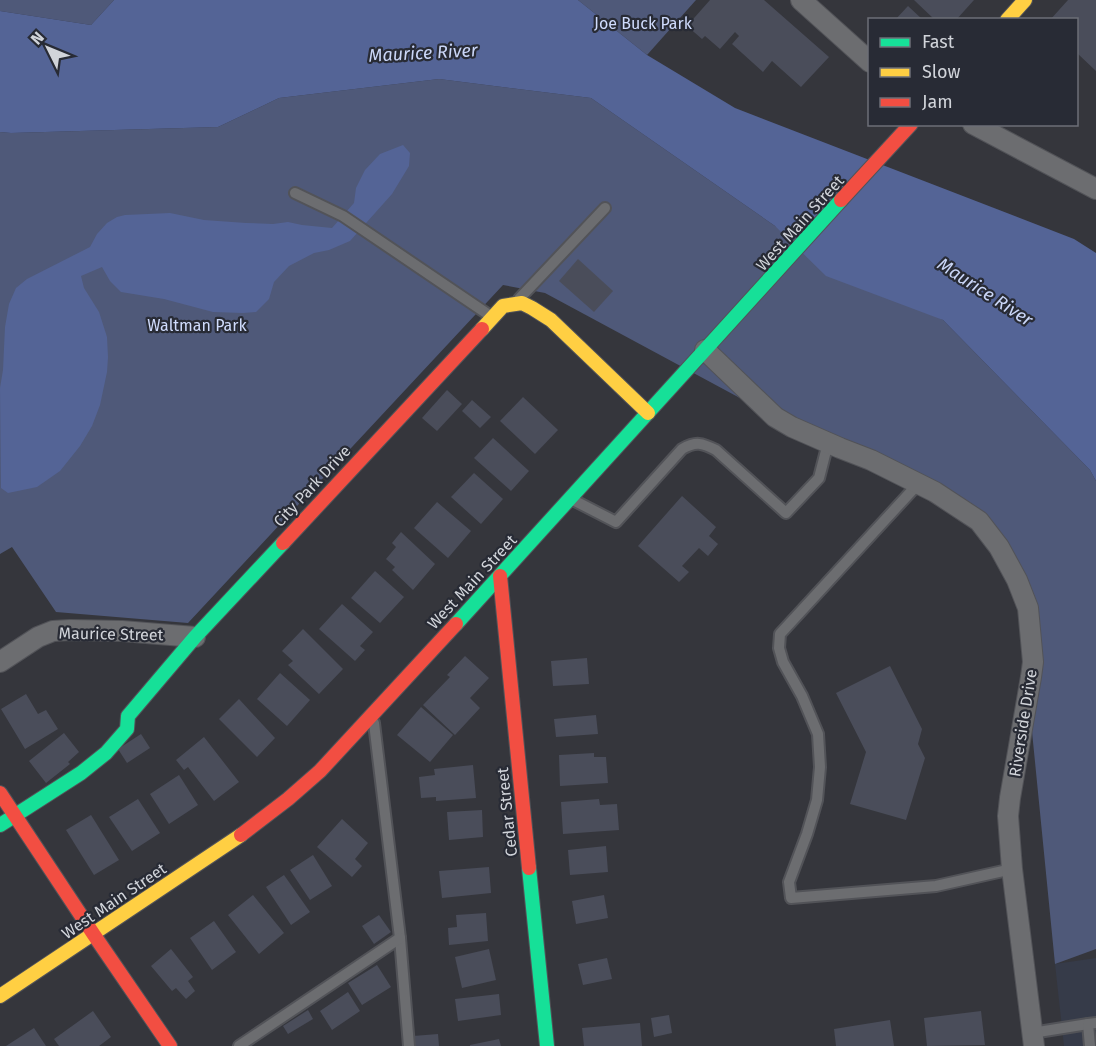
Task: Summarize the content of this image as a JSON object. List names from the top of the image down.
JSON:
{
  "streets": {
    "main road": ["West Main Street", "City Park Drive", "Cedar Street"],
    "street": ["Maurice Street", "Riverside Drive"]
  },
  "crossings": [
    ["West Main Street", "Riverside Drive"],
    ["West Main Street", "Cedar Street"],
    ["City Park Drive", "Maurice Street"]
  ],
  "water": ["Maurice River"],
  "parks": ["Joe Buck Park", "Waltman Park"],
  "legend": ["Fast", "Slow", "Jam"],
  "north": "top left"
}
